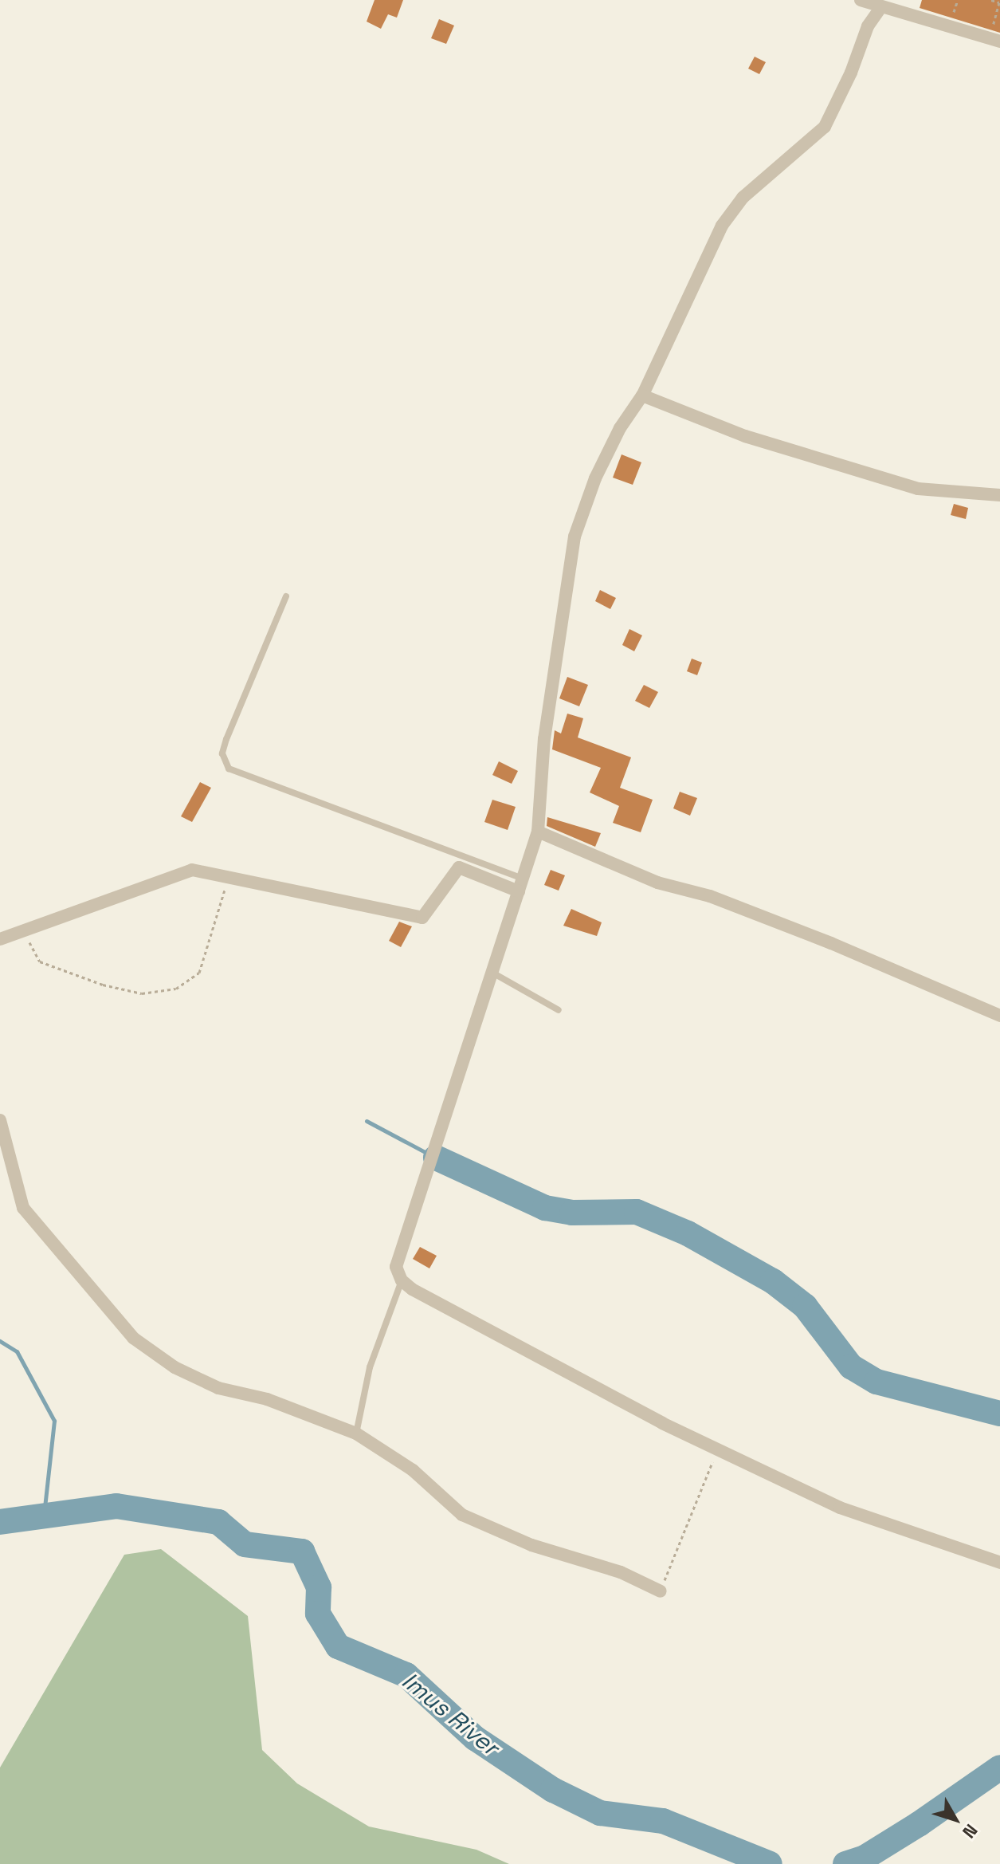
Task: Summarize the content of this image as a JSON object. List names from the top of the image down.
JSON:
{
  "water": ["Imus River"],
  "north": "bottom right"
}
